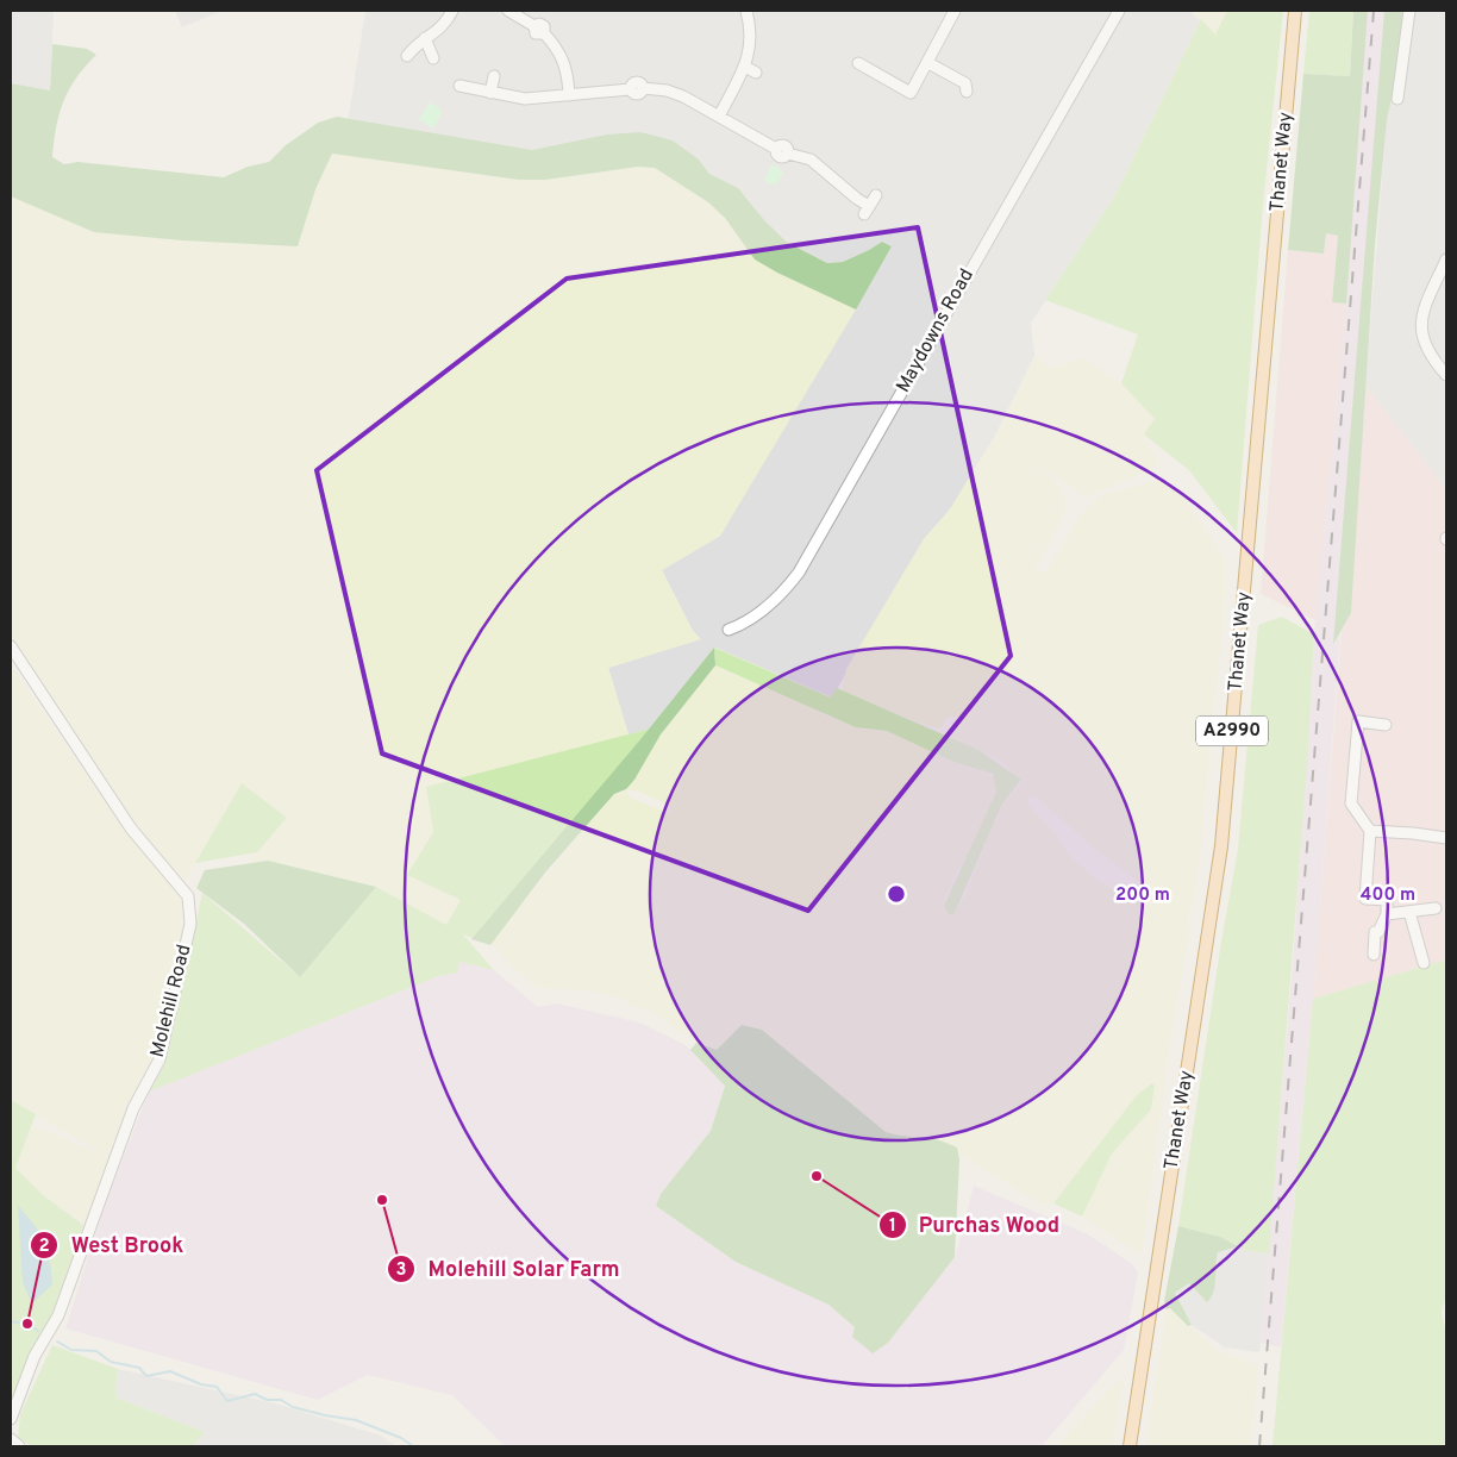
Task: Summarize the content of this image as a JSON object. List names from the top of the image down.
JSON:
{
  "streets": {
    "main road": ["Thanet Way", "A2990"],
    "street": ["Maydowns Road", "Molehill Road"]
  },
  "places": ["Purchas Wood", "Molehill Solar Farm", "West Brook"],
  "rings": ["200 m", "400 m"]
}
